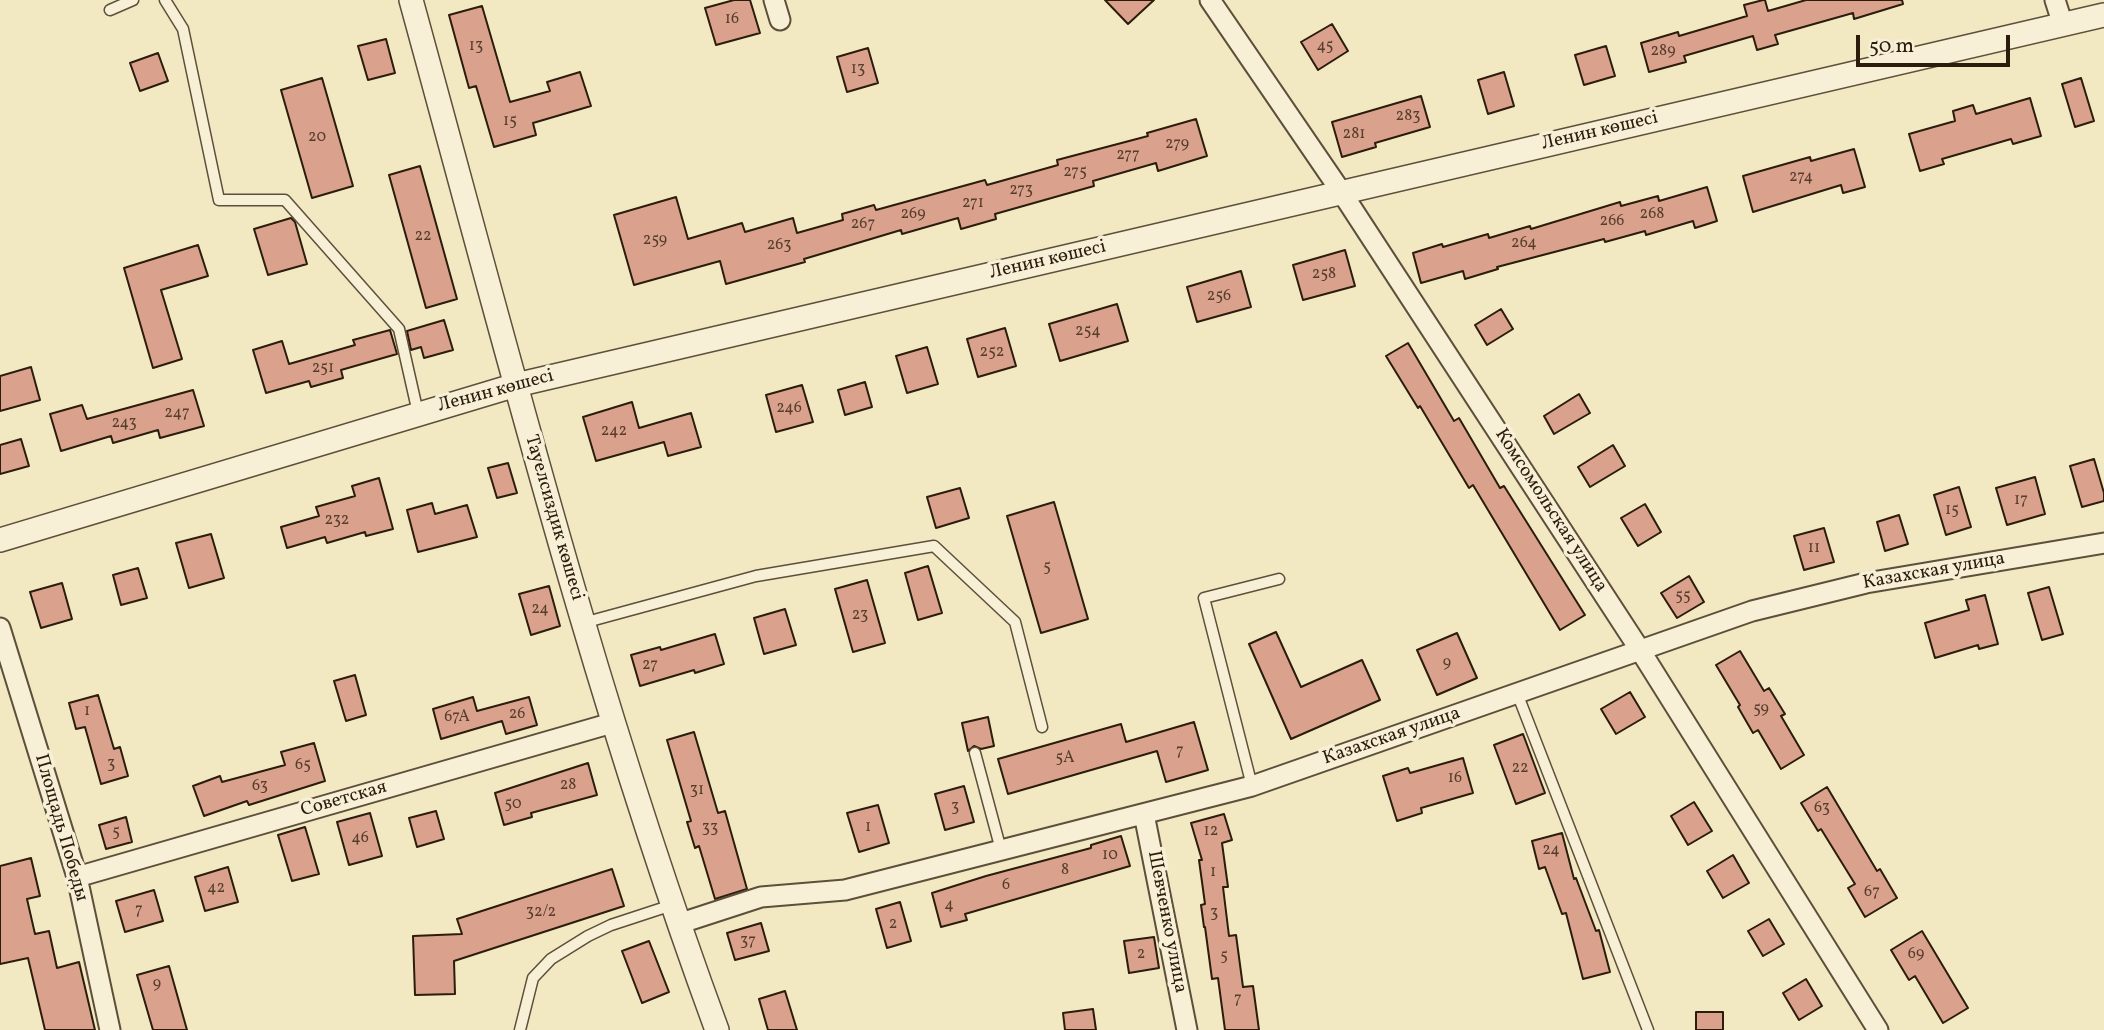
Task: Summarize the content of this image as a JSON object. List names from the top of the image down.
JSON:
{
  "streets": {
    "street": [
      "Ленин көшесі",
      "Комсомольская улица",
      "Тауелсиздик көшесі",
      "Казахская улица",
      "Советская",
      "Площадь Победы",
      "Шевченко улица"
    ]
  },
  "crossings": [
    ["Ленин көшесі", "Комсомольская улица"],
    ["Ленин көшесі", "Тауелсиздик көшесі"],
    ["Комсомольская улица", "Казахская улица"],
    ["Тауелсиздик көшесі", "Казахская улица"],
    ["Тауелсиздик көшесі", "Советская"],
    ["Казахская улица", "Шевченко улица"],
    ["Советская", "Площадь Победы"]
  ],
  "house_numbers": [
    "16",
    "13",
    "45",
    "289",
    "13",
    "283",
    "15",
    "281",
    "20",
    "279",
    "277",
    "275",
    "274",
    "273",
    "271",
    "269",
    "268",
    "266",
    "267",
    "22",
    "259",
    "264",
    "263",
    "258",
    "256",
    "254",
    "252",
    "251",
    "246",
    "247",
    "243",
    "242",
    "17",
    "15",
    "232",
    "11",
    "5",
    "55",
    "24",
    "23",
    "9",
    "27",
    "59",
    "1",
    "26",
    "67А",
    "7",
    "5А",
    "3",
    "65",
    "22",
    "16",
    "28",
    "63",
    "31",
    "50",
    "3",
    "63",
    "1",
    "33",
    "12",
    "5",
    "46",
    "24",
    "10",
    "8",
    "1",
    "6",
    "42",
    "67",
    "4",
    "7",
    "32/2",
    "3",
    "2",
    "37",
    "2",
    "69",
    "5",
    "9",
    "7"
  ],
  "scale_bar": "50 m"
}
